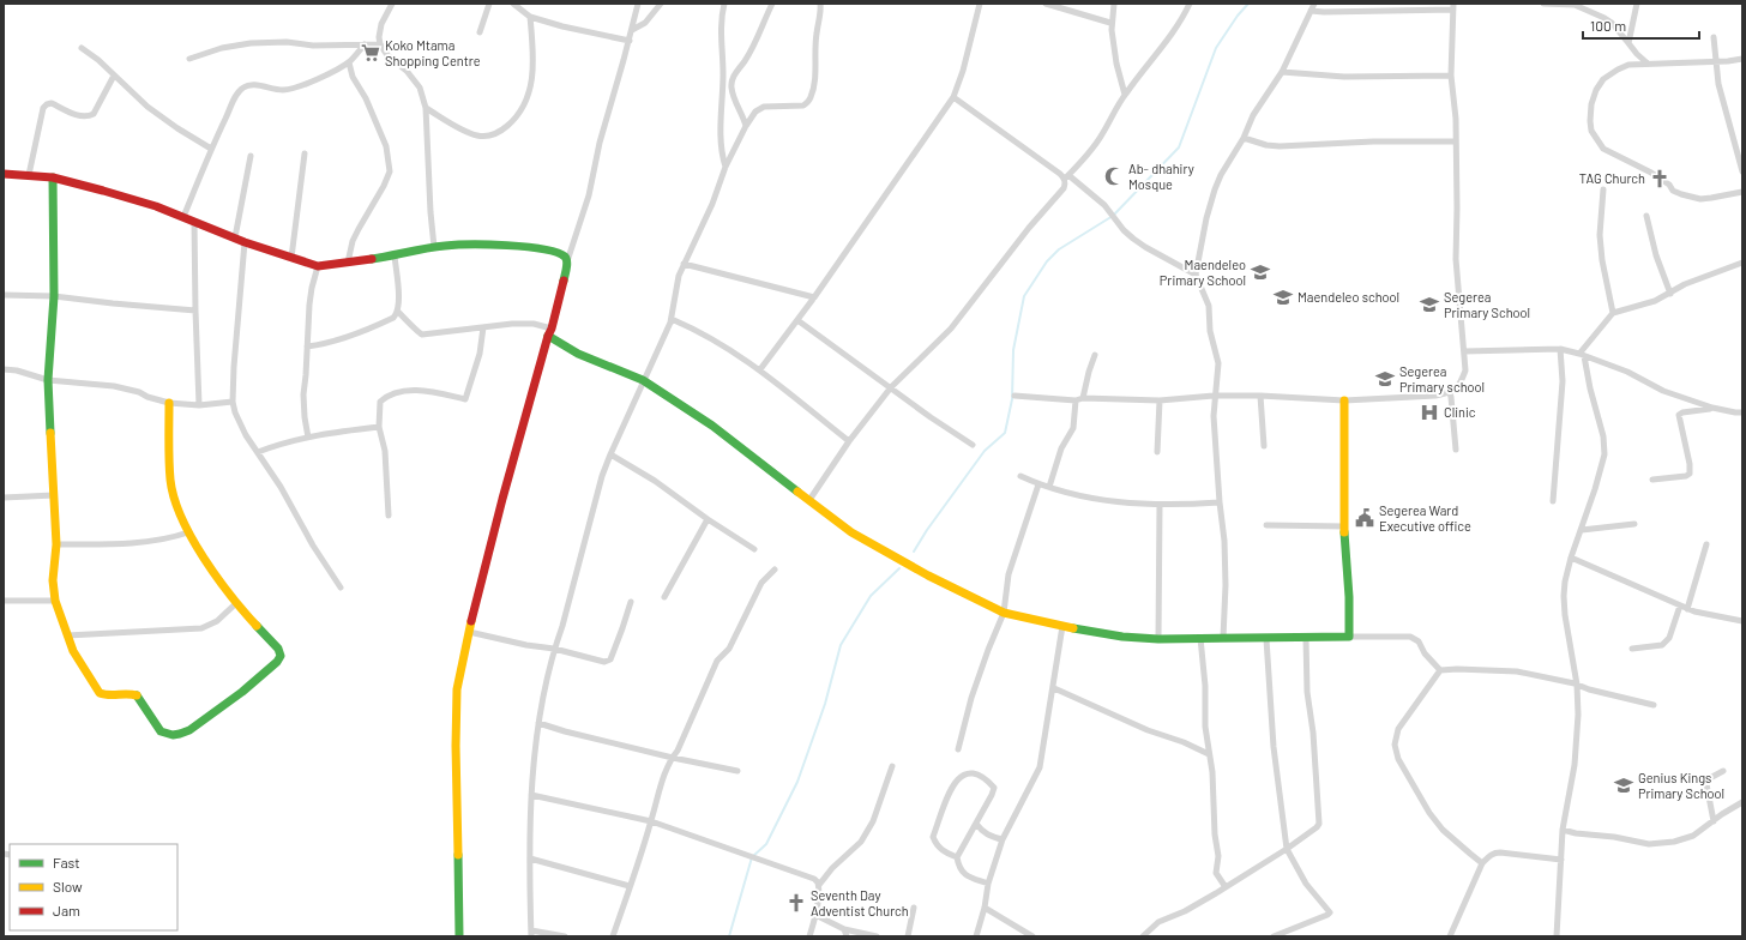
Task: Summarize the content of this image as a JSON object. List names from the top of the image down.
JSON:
{
  "places": {
    "supermarket": ["Koko Mtama Shopping Centre"],
    "mosque": ["Ab- dhahiry Mosque"],
    "church": ["TAG Church", "Seventh Day Adventist Church"],
    "school or university": [
      "Maendeleo Primary School",
      "Maendeleo school",
      "Segerea Primary School",
      "Segerea Primary school",
      "Genius Kings Primary School"
    ],
    "hospital": ["Clinic"],
    "public building": ["Segerea Ward Executive office"]
  },
  "legend": ["Fast", "Slow", "Jam"],
  "scale_bar": "100 m"
}
